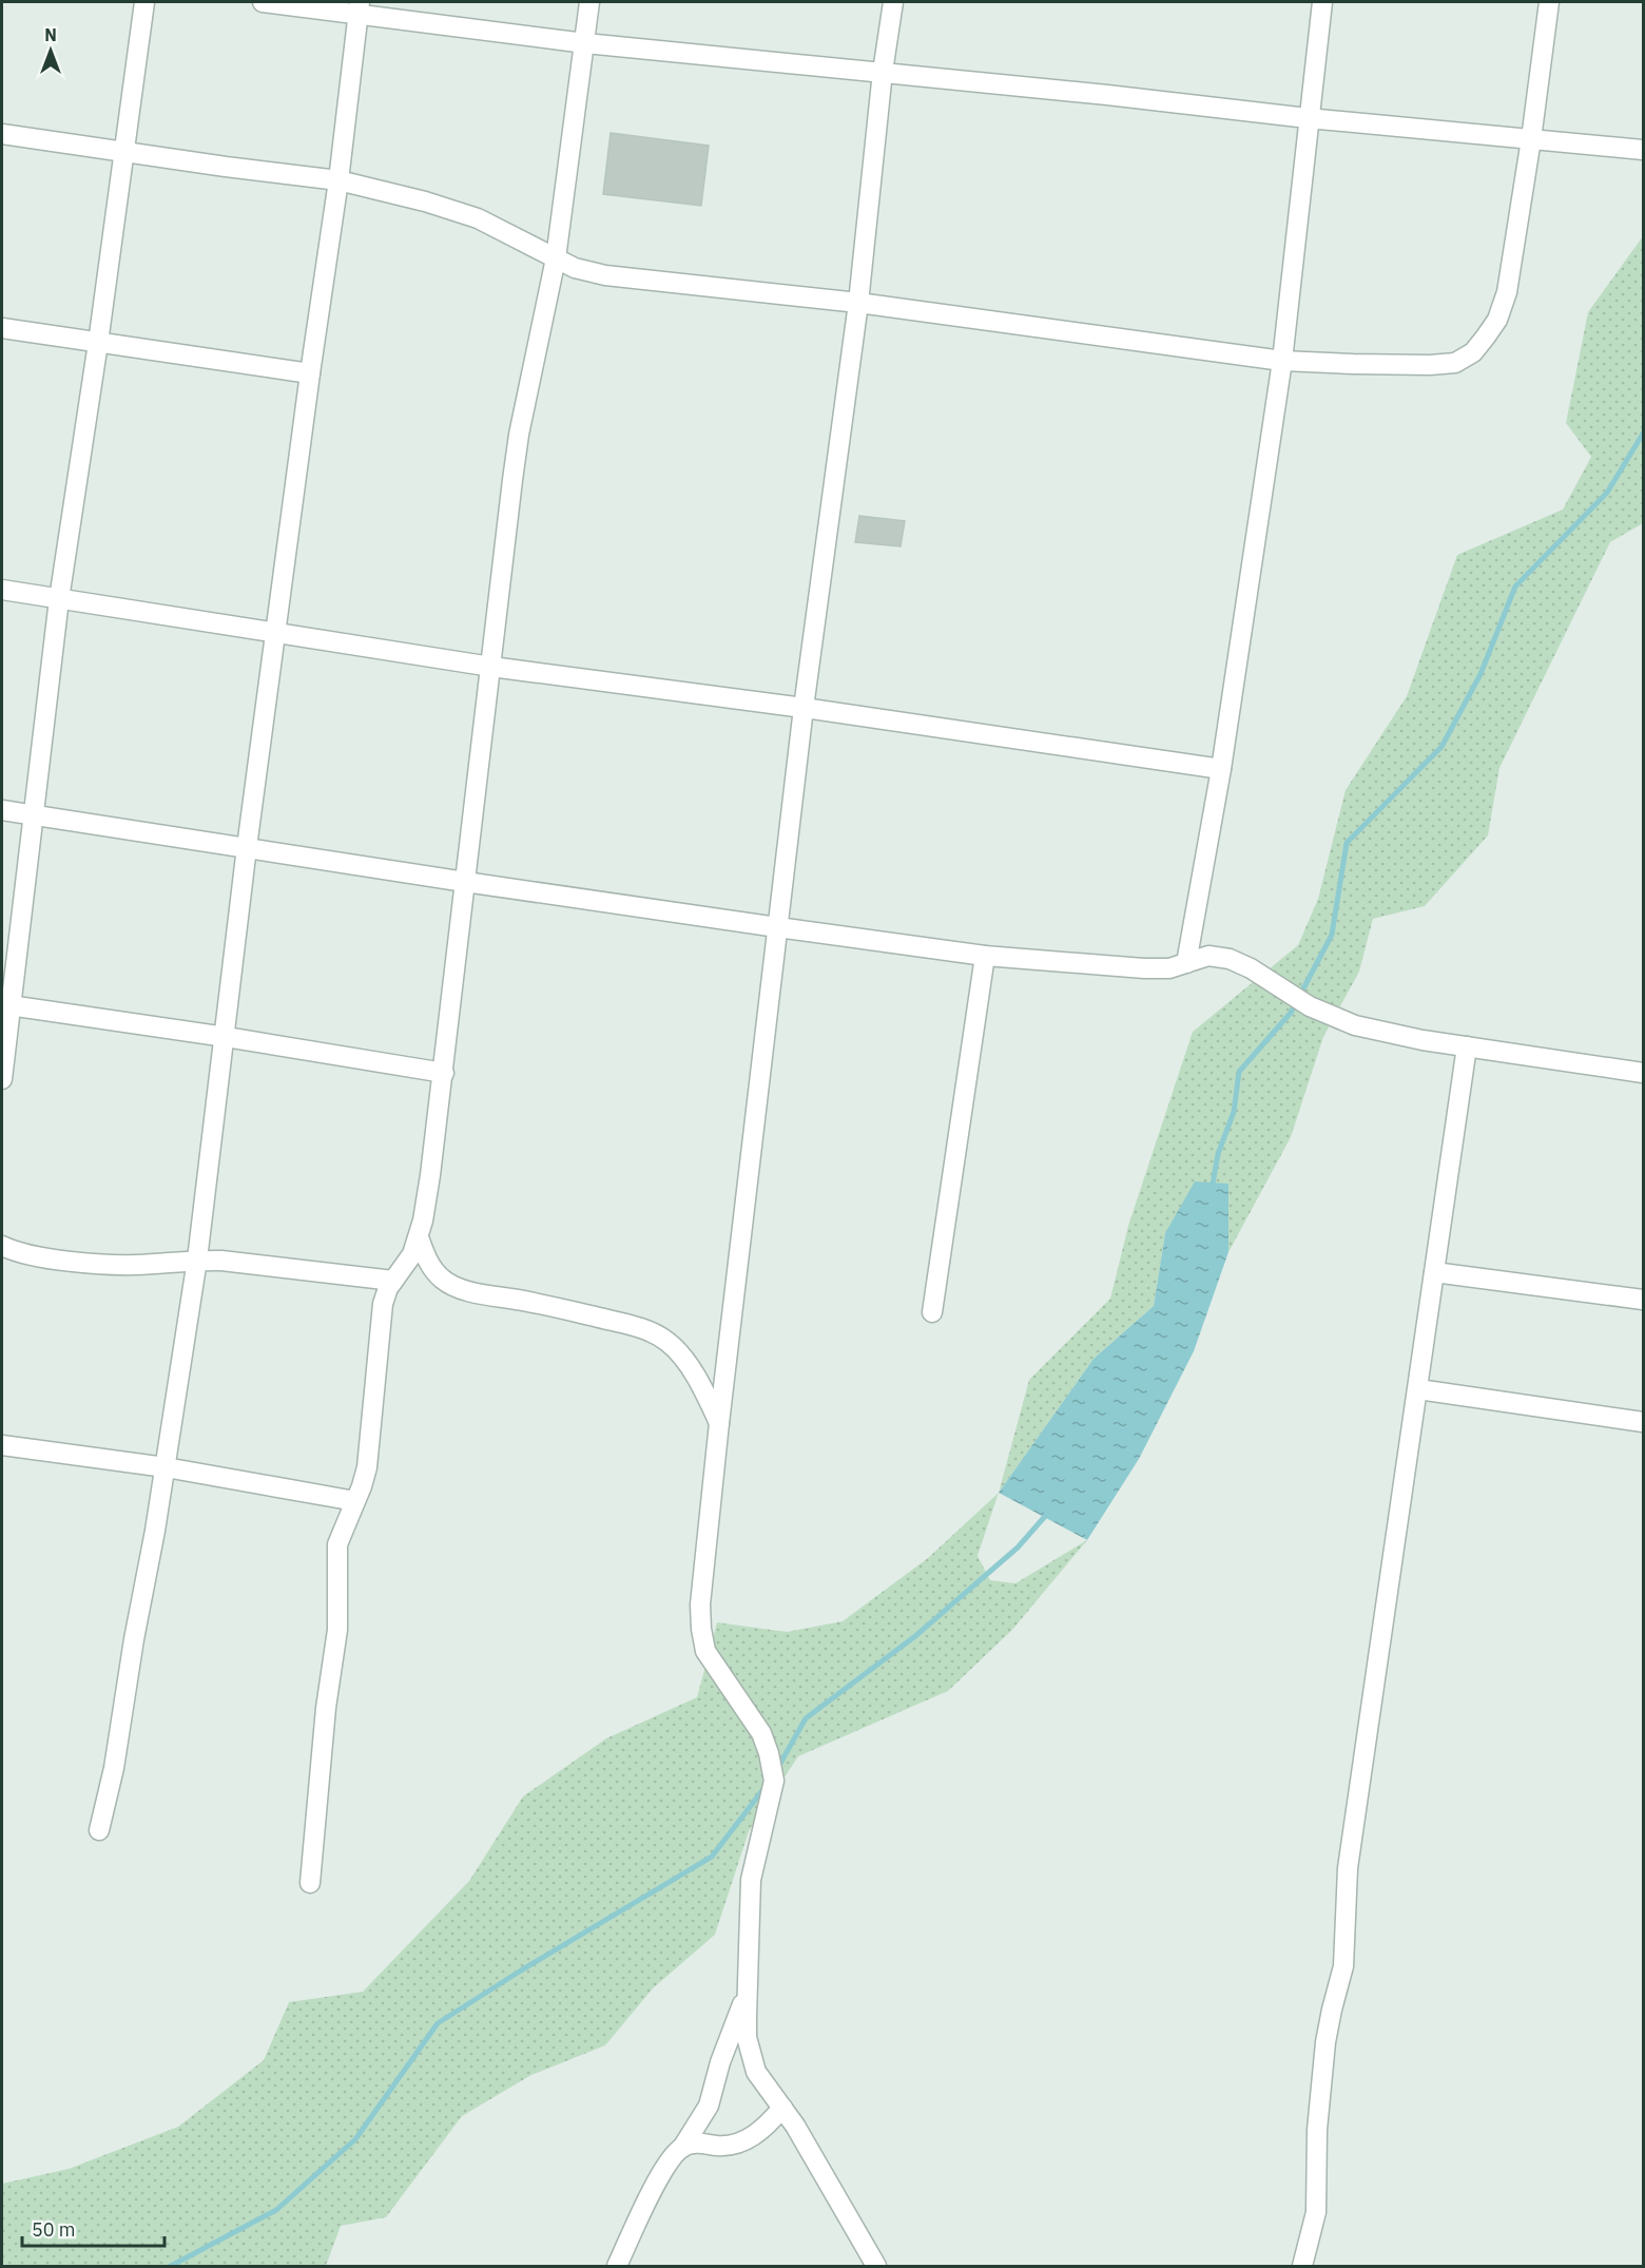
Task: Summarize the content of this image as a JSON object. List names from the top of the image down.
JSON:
{
  "scale_bar": "50 m",
  "north": "top"
}
